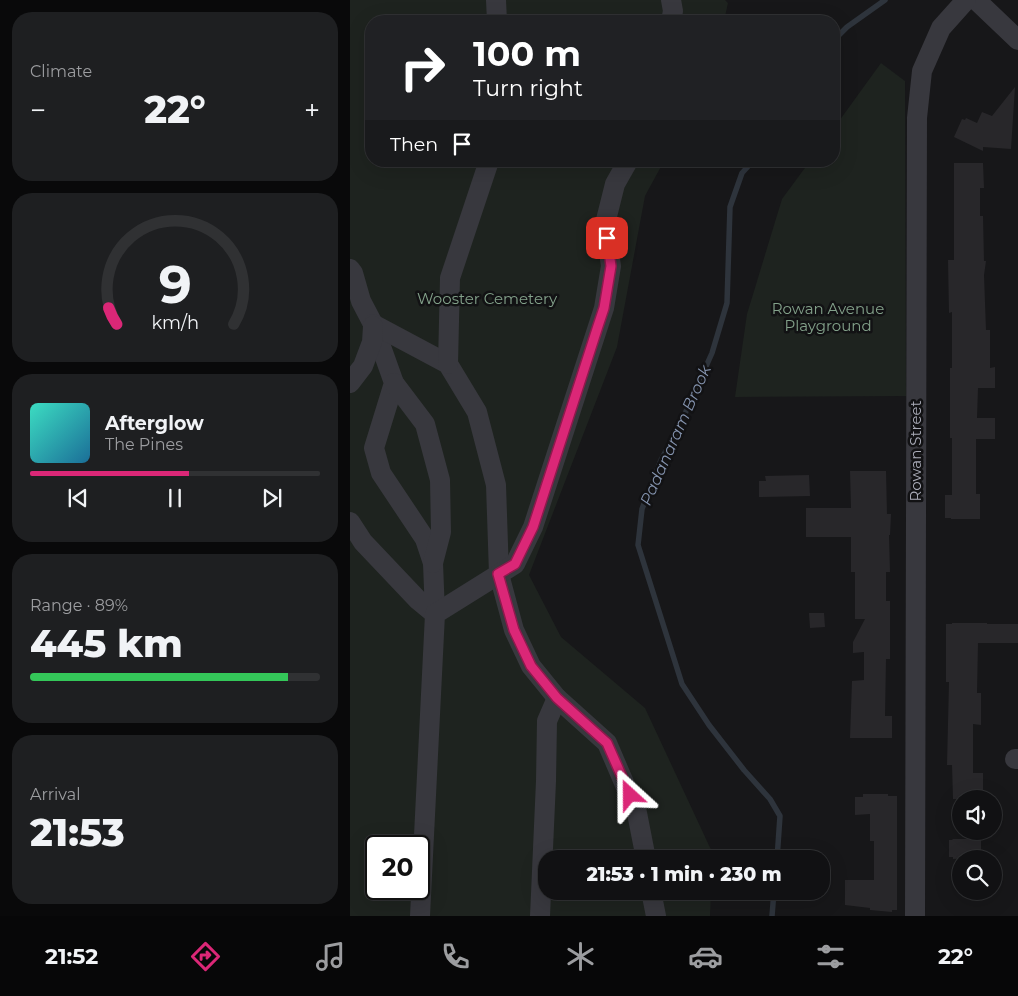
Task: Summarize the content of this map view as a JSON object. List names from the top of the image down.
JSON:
{
  "streets": {
    "street": ["Rowan Street"]
  },
  "water": ["Padanaram Brook"],
  "parks": ["Wooster Cemetery", "Rowan Avenue Playground"],
  "page": {
    "tile": [
      "Climate",
      ["Range · 89%", "445 km"],
      ["Arrival", "21:53"]
    ],
    "turn": ["100 m", "Turn right"],
    "heat": ["−", "22°", "+"],
    "then": "Then",
    "song": ["Afterglow", "The Pines"],
    "limit": "20",
    "trip": "21:53 · 1 min · 230 m",
    "tabs": ["21:52", "22°"],
    "gauge": ["9", "km/h"]
  }
}
